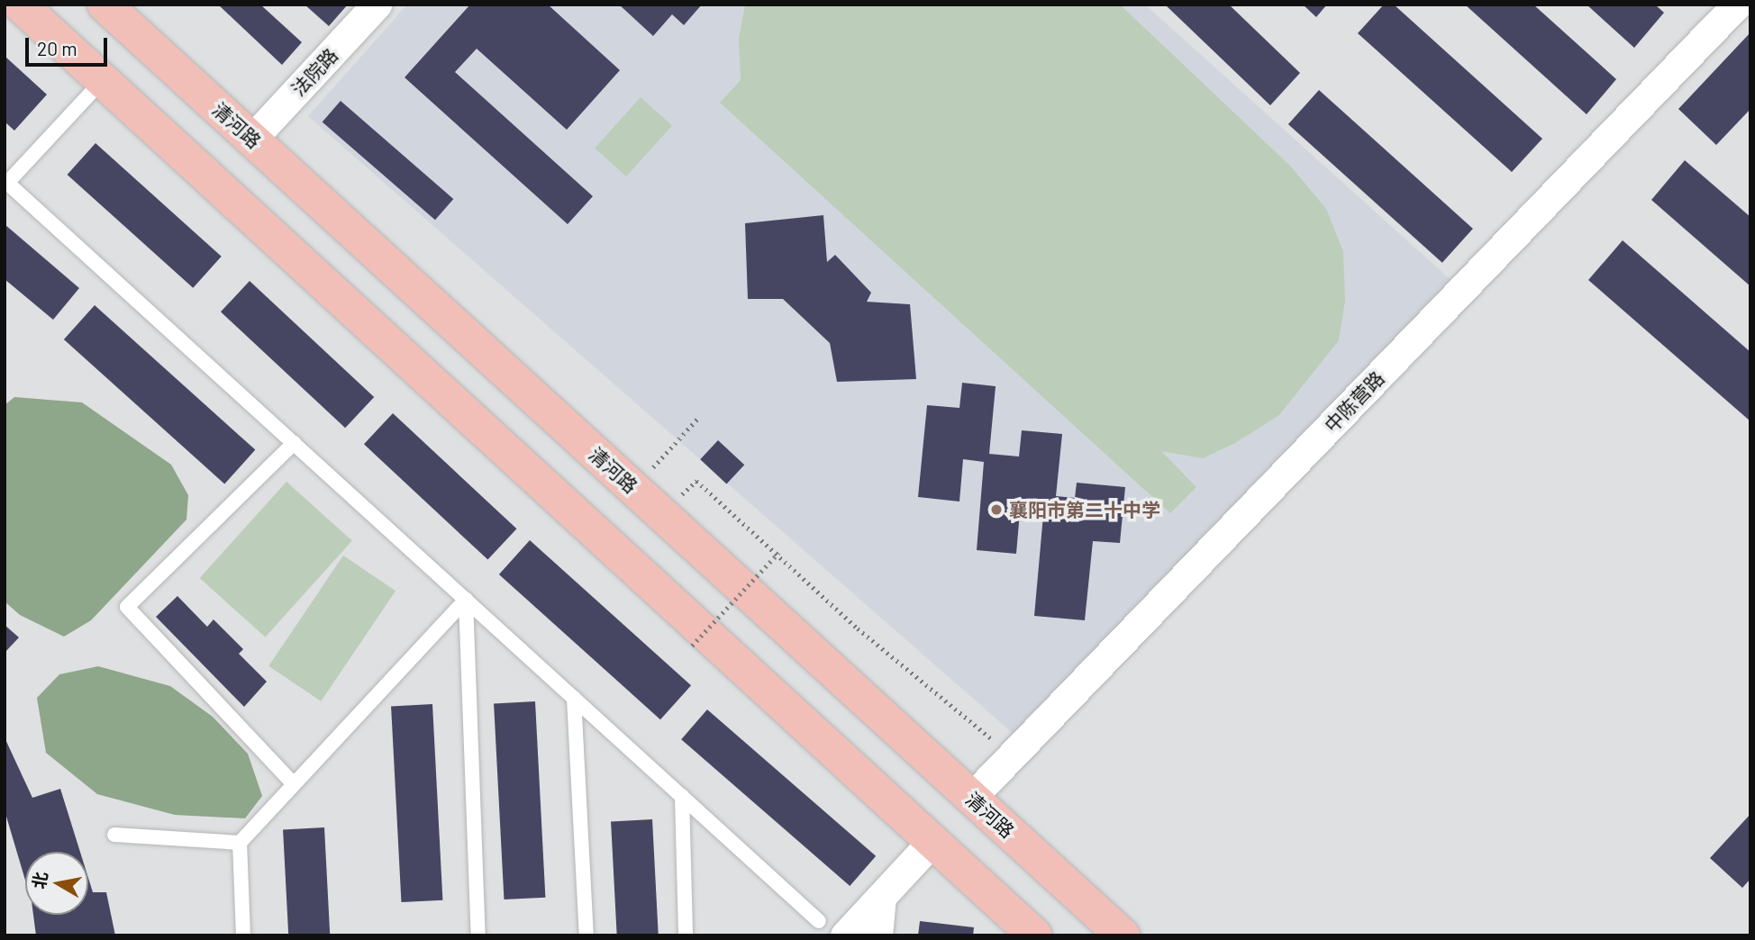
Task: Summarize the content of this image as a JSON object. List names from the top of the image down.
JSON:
{
  "streets": {
    "main road": ["清河路"],
    "street": ["法院路", "中陈营路"]
  },
  "crossings": [
    ["法院路", "清河路"],
    ["清河路", "中陈营路"]
  ],
  "places": ["襄阳市第二十中学"],
  "scale_bar": "20 m",
  "north": "left"
}
